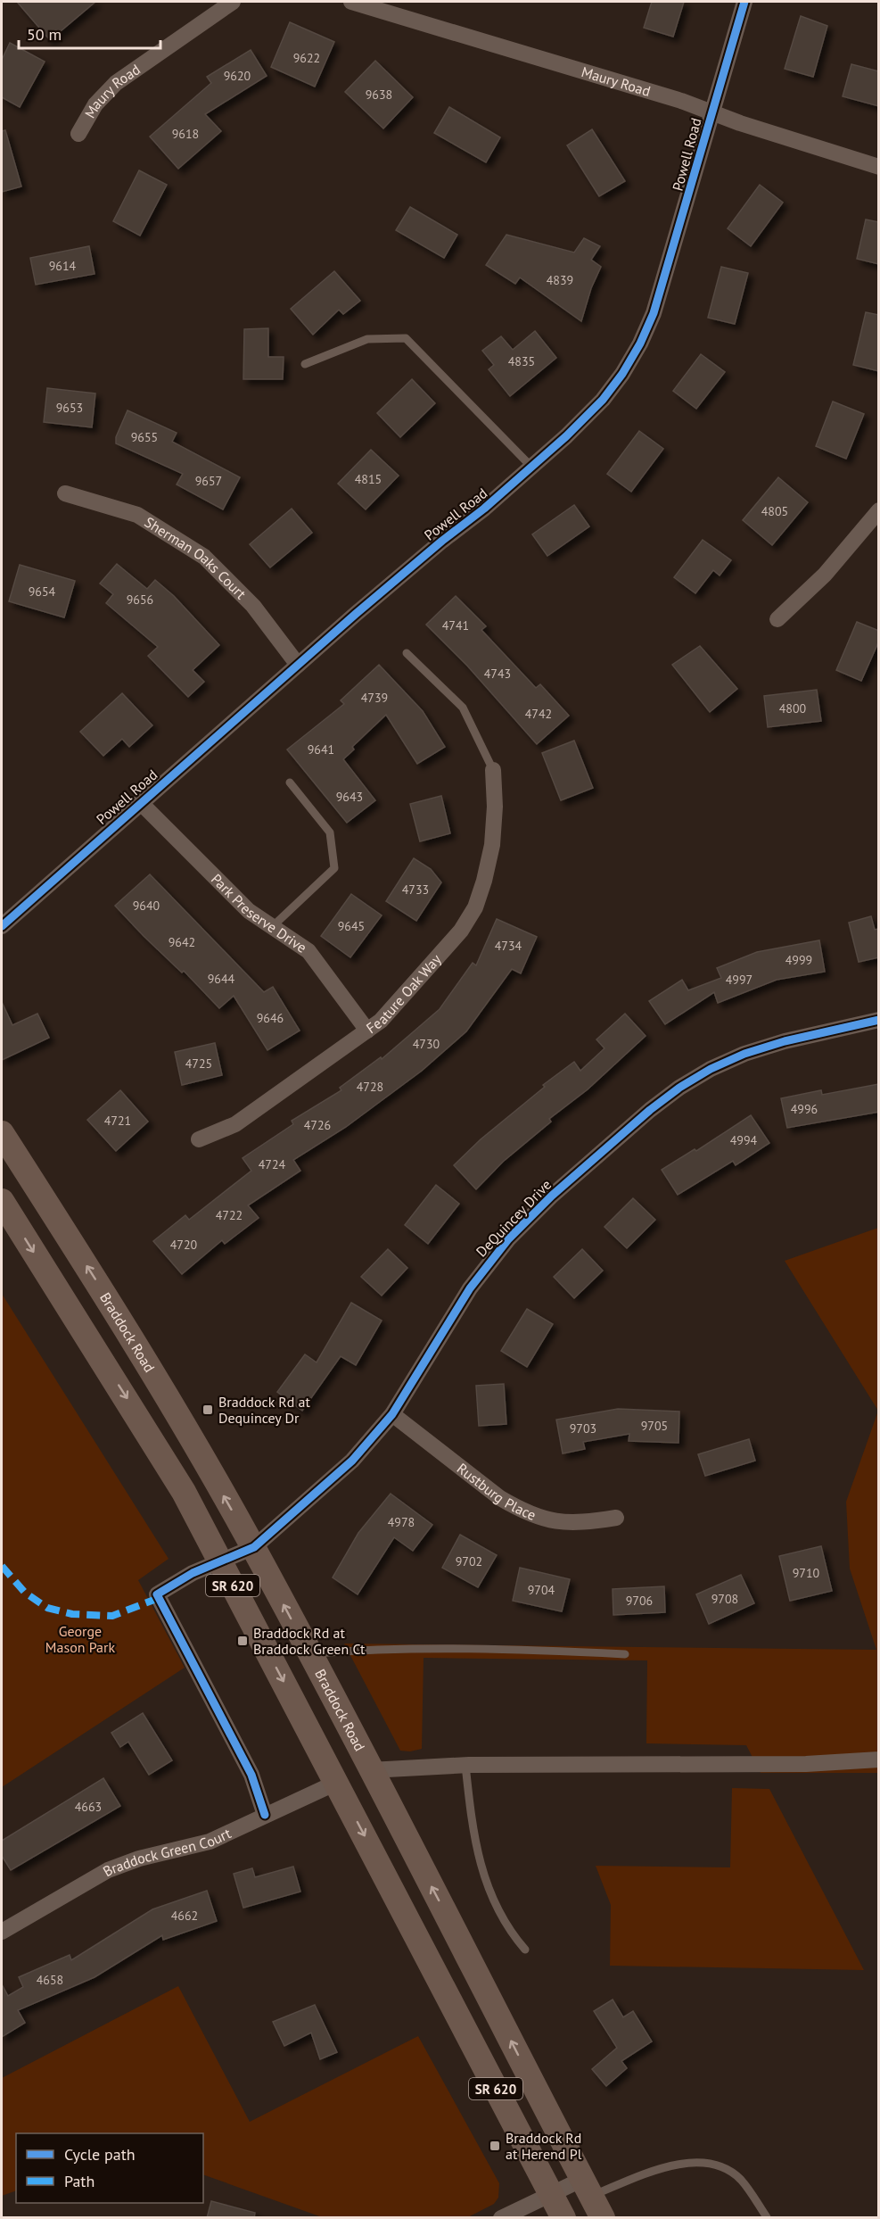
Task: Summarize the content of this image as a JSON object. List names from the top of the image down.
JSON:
{
  "streets": {
    "main road": ["Braddock Road", "SR 620"],
    "street": [
      "Maury Road",
      "Powell Road",
      "Sherman Oaks Court",
      "Park Preserve Drive",
      "Feature Oak Way",
      "DeQuincey Drive",
      "Rustburg Place",
      "Braddock Green Court"
    ]
  },
  "crossings": [
    ["Maury Road", "Powell Road"],
    ["Powell Road", "Sherman Oaks Court"],
    ["Powell Road", "Park Preserve Drive"],
    ["Park Preserve Drive", "Feature Oak Way"],
    ["DeQuincey Drive", "Braddock Road"],
    ["DeQuincey Drive", "Rustburg Place"],
    ["DeQuincey Drive", "SR 620"],
    ["DeQuincey Drive", "Braddock Green Court"],
    ["SR 620", "Braddock Green Court"]
  ],
  "parks": ["George Mason Park"],
  "places": {
    "transit": ["Braddock Rd at Dequincey Dr", "Braddock Rd at Braddock Green Ct", "Braddock Rd at Herend Pl"]
  },
  "house_numbers": [
    "9622",
    "9620",
    "9638",
    "9618",
    "9614",
    "4839",
    "4835",
    "9653",
    "9655",
    "4815",
    "9657",
    "4805",
    "9654",
    "9656",
    "4741",
    "4743",
    "4739",
    "4800",
    "4742",
    "9641",
    "9643",
    "4733",
    "9640",
    "9645",
    "9642",
    "4734",
    "4999",
    "9644",
    "4997",
    "9646",
    "4730",
    "4725",
    "4728",
    "4996",
    "4721",
    "4726",
    "4994",
    "4724",
    "4722",
    "4720",
    "9705",
    "9703",
    "4978",
    "9702",
    "9710",
    "9704",
    "9708",
    "9706",
    "4663",
    "4662",
    "4658"
  ],
  "legend": ["Cycle path", "Path"],
  "scale_bar": "50 m"
}
